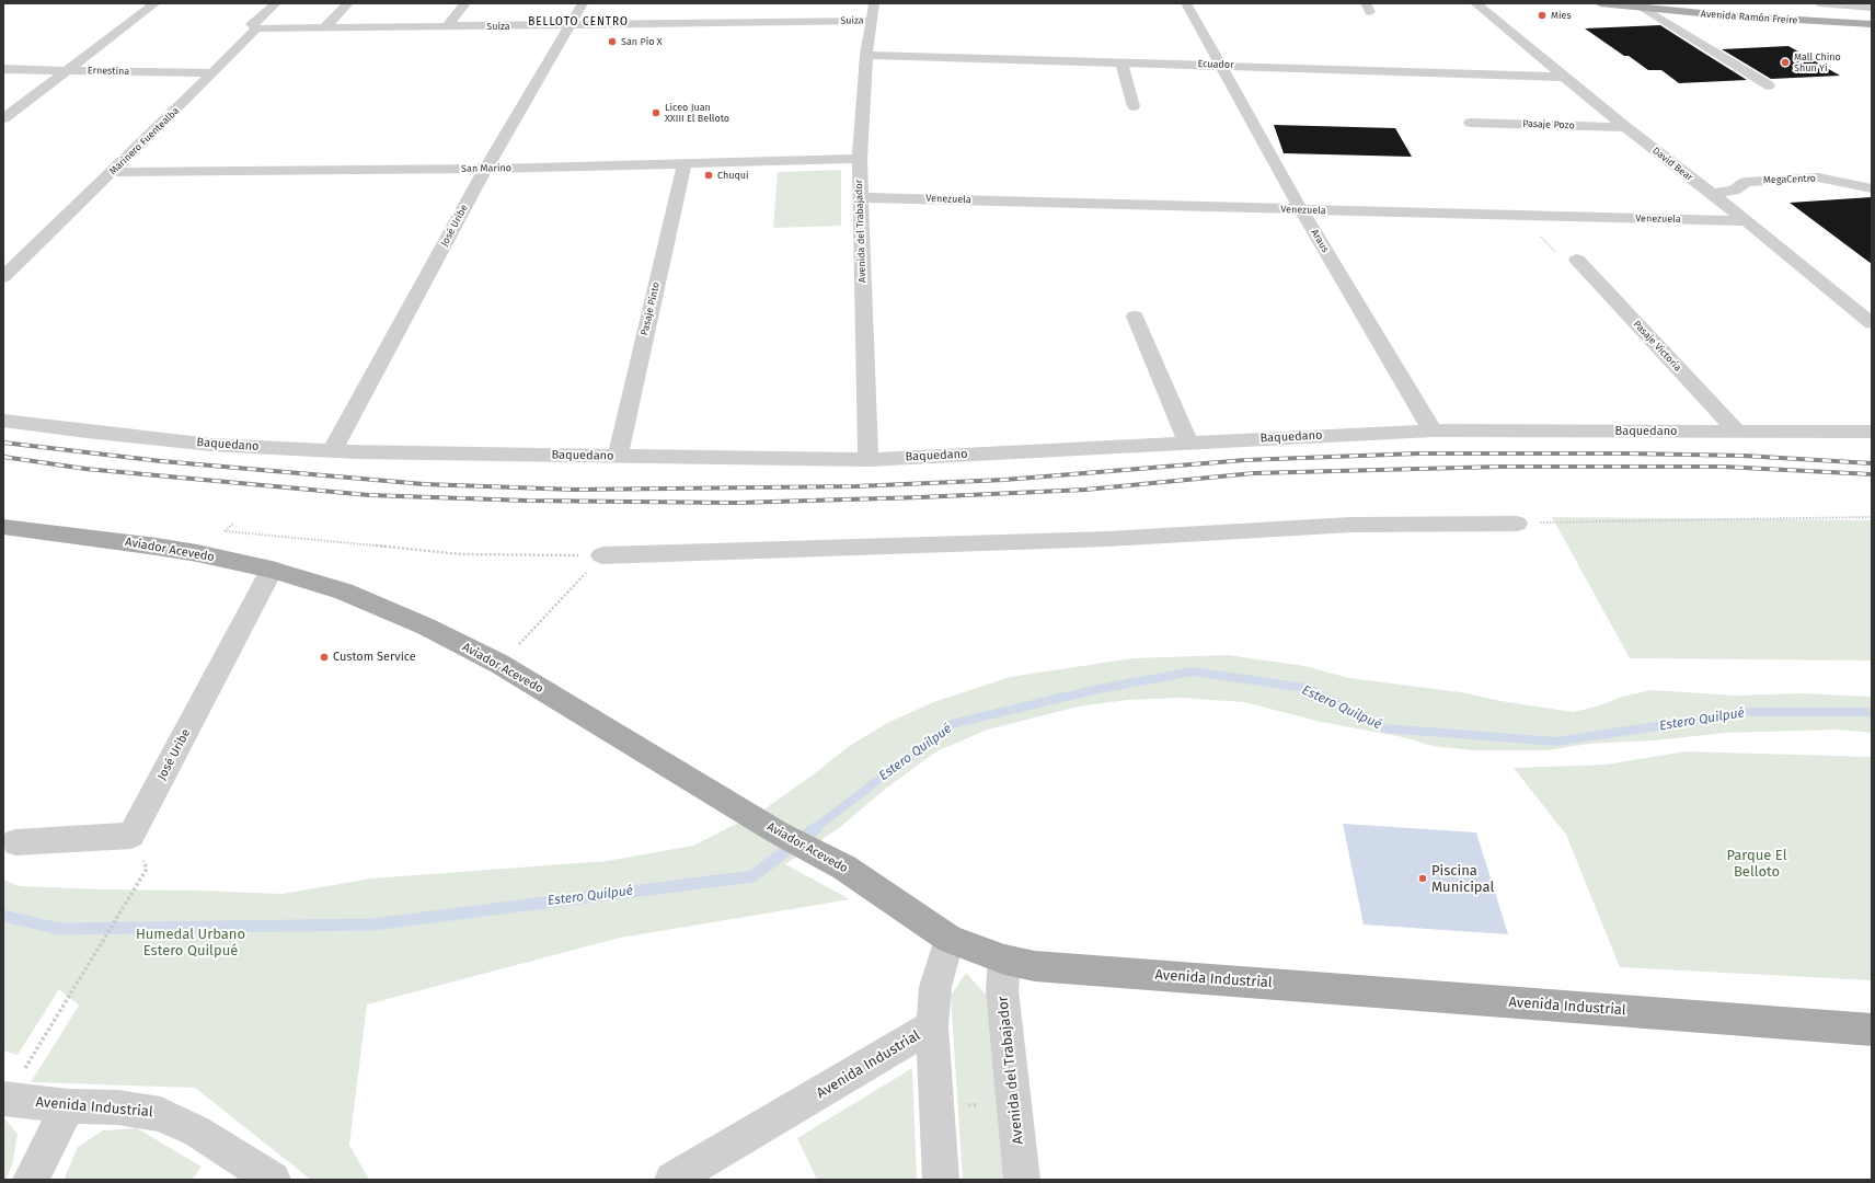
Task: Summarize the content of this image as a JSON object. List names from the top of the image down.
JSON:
{
  "streets": {
    "main road": ["Avenida Ramón Freire", "Aviador Acevedo", "Avenida Industrial"],
    "street": [
      "Suiza",
      "Ecuador",
      "Ernestina",
      "Pasaje Pozo",
      "Marinero Fuentealba",
      "David Bear",
      "San Marino",
      "MegaCentro",
      "Venezuela",
      "José Uribe",
      "Avenida del Trabajador",
      "Araus",
      "Pasaje Pinto",
      "Pasaje Victoria",
      "Baquedano"
    ]
  },
  "crossings": [
    ["Suiza", "Marinero Fuentealba"],
    ["Suiza", "José Uribe"],
    ["Suiza", "Avenida del Trabajador"],
    ["Ecuador", "David Bear"],
    ["Ecuador", "Avenida del Trabajador"],
    ["Ecuador", "Araus"],
    ["Ernestina", "Marinero Fuentealba"],
    ["Pasaje Pozo", "David Bear"],
    ["Marinero Fuentealba", "San Marino"],
    ["David Bear", "MegaCentro"],
    ["David Bear", "Venezuela"],
    ["San Marino", "José Uribe"],
    ["San Marino", "Avenida del Trabajador"],
    ["San Marino", "Pasaje Pinto"],
    ["Venezuela", "Avenida del Trabajador"],
    ["Venezuela", "Araus"],
    ["José Uribe", "Baquedano"],
    ["José Uribe", "Aviador Acevedo"],
    ["Avenida del Trabajador", "Baquedano"],
    ["Avenida del Trabajador", "Avenida Industrial"],
    ["Araus", "Baquedano"],
    ["Pasaje Pinto", "Baquedano"],
    ["Pasaje Victoria", "Baquedano"],
    ["Aviador Acevedo", "Avenida Industrial"]
  ],
  "districts": ["BELLOTO CENTRO"],
  "water": ["Estero Quilpué"],
  "parks": ["Parque El Belloto", "Humedal Urbano Estero Quilpué"],
  "places": [
    "Mies",
    "San Pío X",
    "Mall Chino Shun Yi",
    "Liceo Juan XXIII El Belloto",
    "Chuqui",
    "Custom Service",
    "Piscina Municipal"
  ]
}
